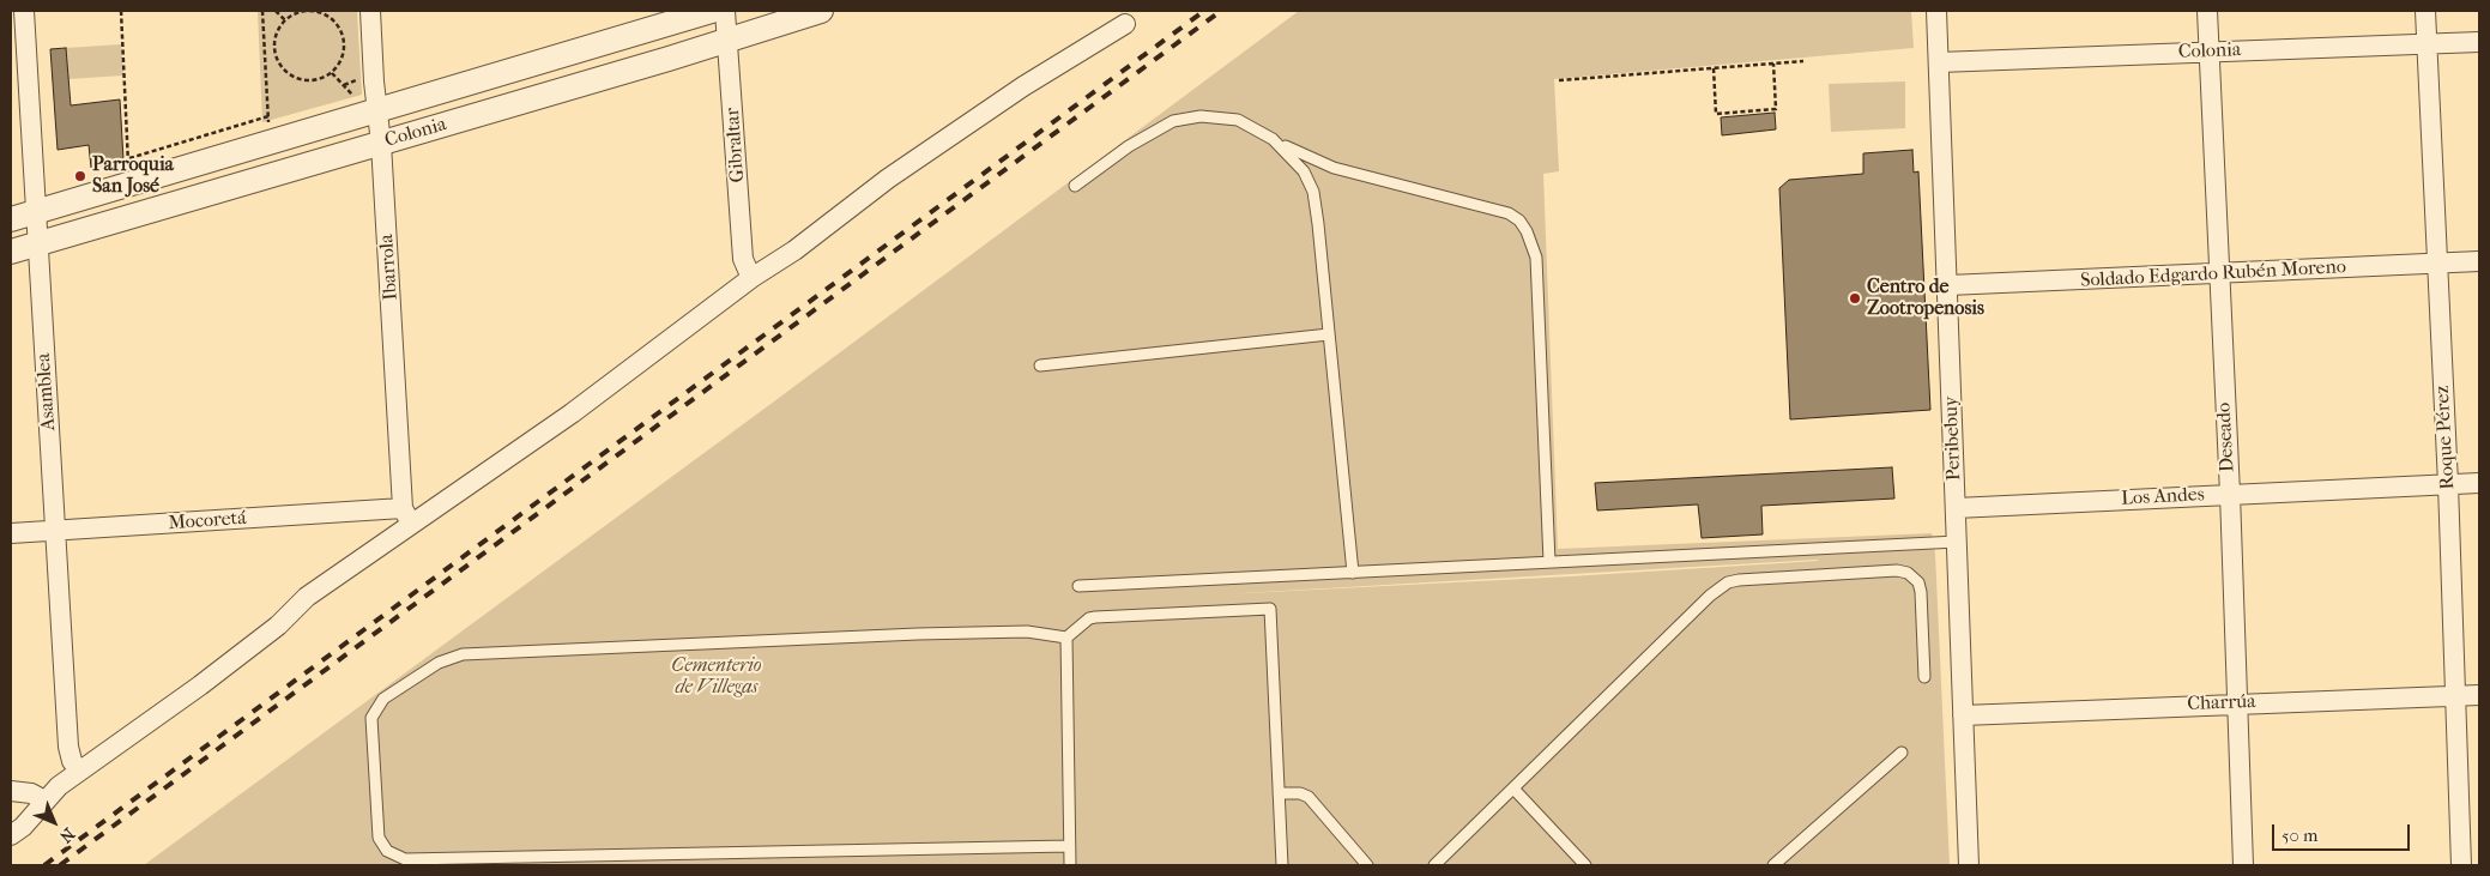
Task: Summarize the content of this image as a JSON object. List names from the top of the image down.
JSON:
{
  "streets": {
    "street": [
      "Colonia",
      "Gibraltar",
      "Ibarrola",
      "Soldado Edgardo Rubén Moreno",
      "Asamblea",
      "Deseado",
      "Roque Pérez",
      "Peribebuy",
      "Los Andes",
      "Mocoretá",
      "Charrúa"
    ]
  },
  "crossings": [
    ["Colonia", "Gibraltar"],
    ["Colonia", "Ibarrola"],
    ["Colonia", "Asamblea"],
    ["Colonia", "Deseado"],
    ["Colonia", "Roque Pérez"],
    ["Colonia", "Peribebuy"],
    ["Ibarrola", "Mocoretá"],
    ["Soldado Edgardo Rubén Moreno", "Deseado"],
    ["Soldado Edgardo Rubén Moreno", "Roque Pérez"],
    ["Soldado Edgardo Rubén Moreno", "Peribebuy"],
    ["Asamblea", "Mocoretá"],
    ["Deseado", "Los Andes"],
    ["Deseado", "Charrúa"],
    ["Roque Pérez", "Los Andes"],
    ["Roque Pérez", "Charrúa"],
    ["Peribebuy", "Los Andes"],
    ["Peribebuy", "Charrúa"]
  ],
  "parks": ["Cementerio de Villegas"],
  "places": ["Parroquia San José", "Centro de Zootropenosis"],
  "scale_bar": "50 m",
  "north": "bottom right"
}
